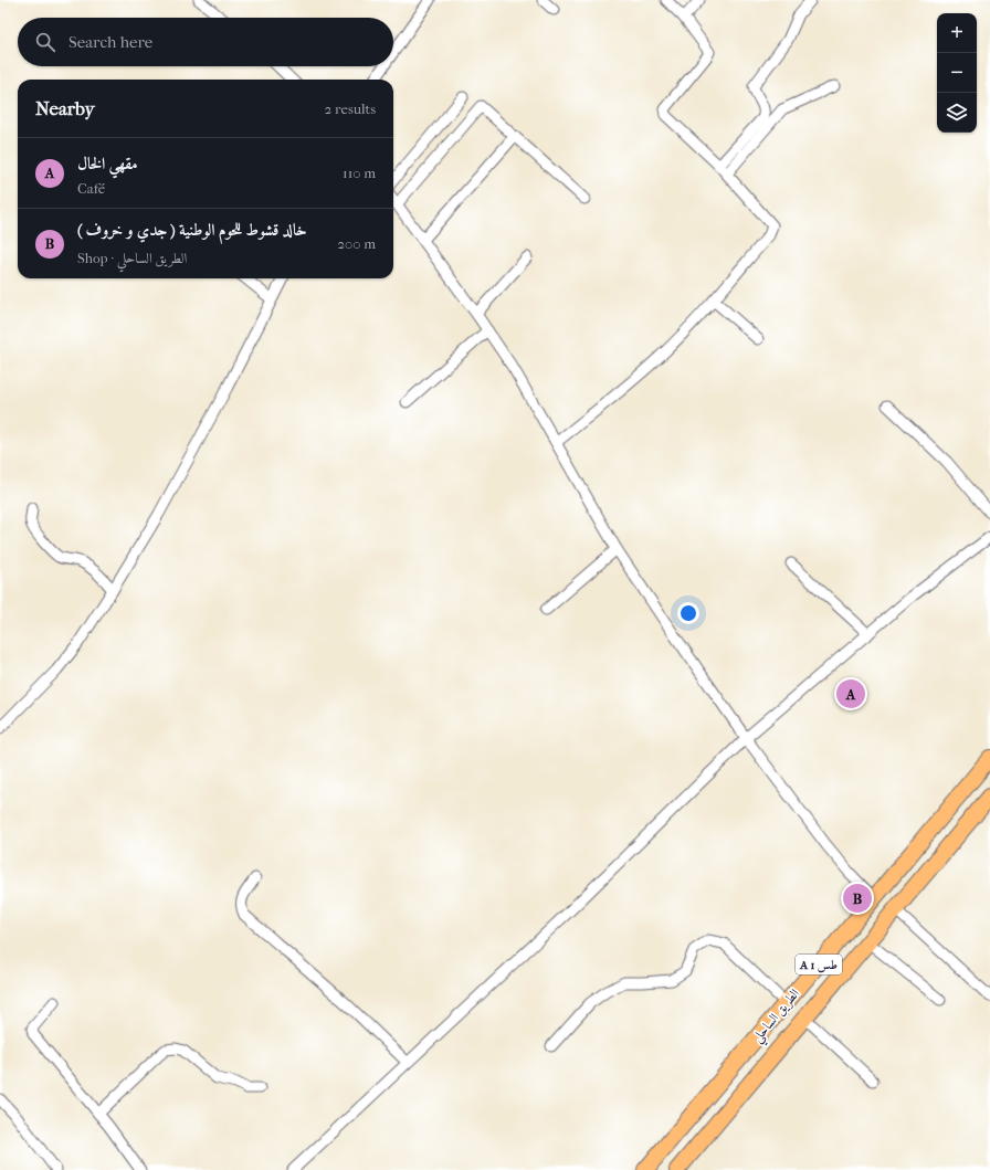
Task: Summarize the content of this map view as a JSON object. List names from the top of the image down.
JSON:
{
  "streets": {
    "highway": ["A 1 طس", "الطريق الساحلي"]
  },
  "page": {
    "map_buttons": ["+", "−"],
    "search": "Search here",
    "heading": ["Nearby", "2 results"],
    "list": [
      {
        "mark": "A",
        "name": "مقهي الخال",
        "note": "Café",
        "value": "110 m"
      },
      {
        "mark": "B",
        "name": "خالد قشوط للحوم الوطنية ( جدي و خروف )",
        "note": "Shop · الطريق الساحلي",
        "value": "200 m"
      }
    ],
    "pins": ["A", "B"]
  }
}
